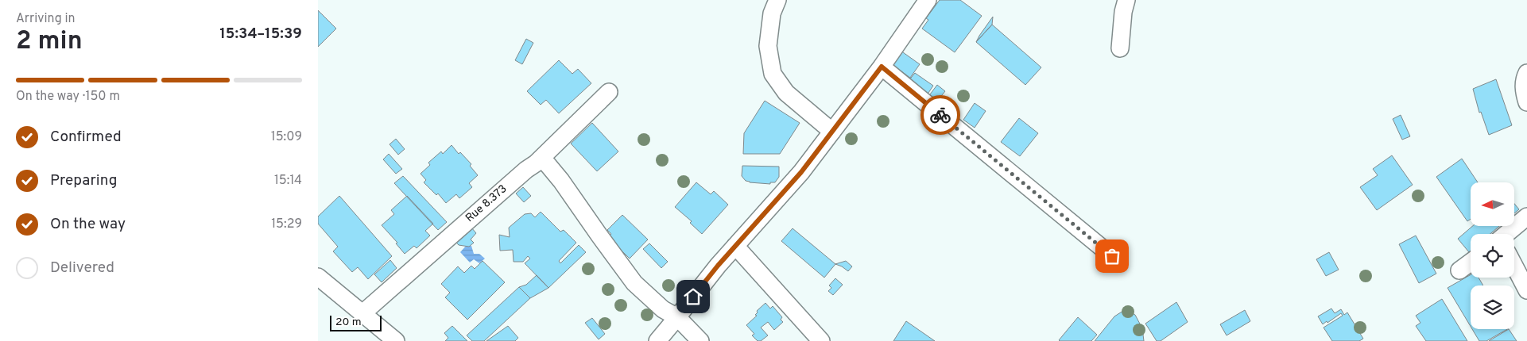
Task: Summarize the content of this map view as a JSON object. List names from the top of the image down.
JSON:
{
  "streets": {
    "street": ["Rue 8.373"]
  },
  "scale_bar": "20 m",
  "north": "left",
  "page": {
    "heading": ["2 min", "Arriving in", "15:34–15:39"],
    "bar": "On the way · 150 m",
    "list": [
      ["Confirmed", "15:09"],
      ["Preparing", "15:14"],
      ["On the way", "15:29"],
      "Delivered"
    ],
    "scale": "20 m"
  }
}
